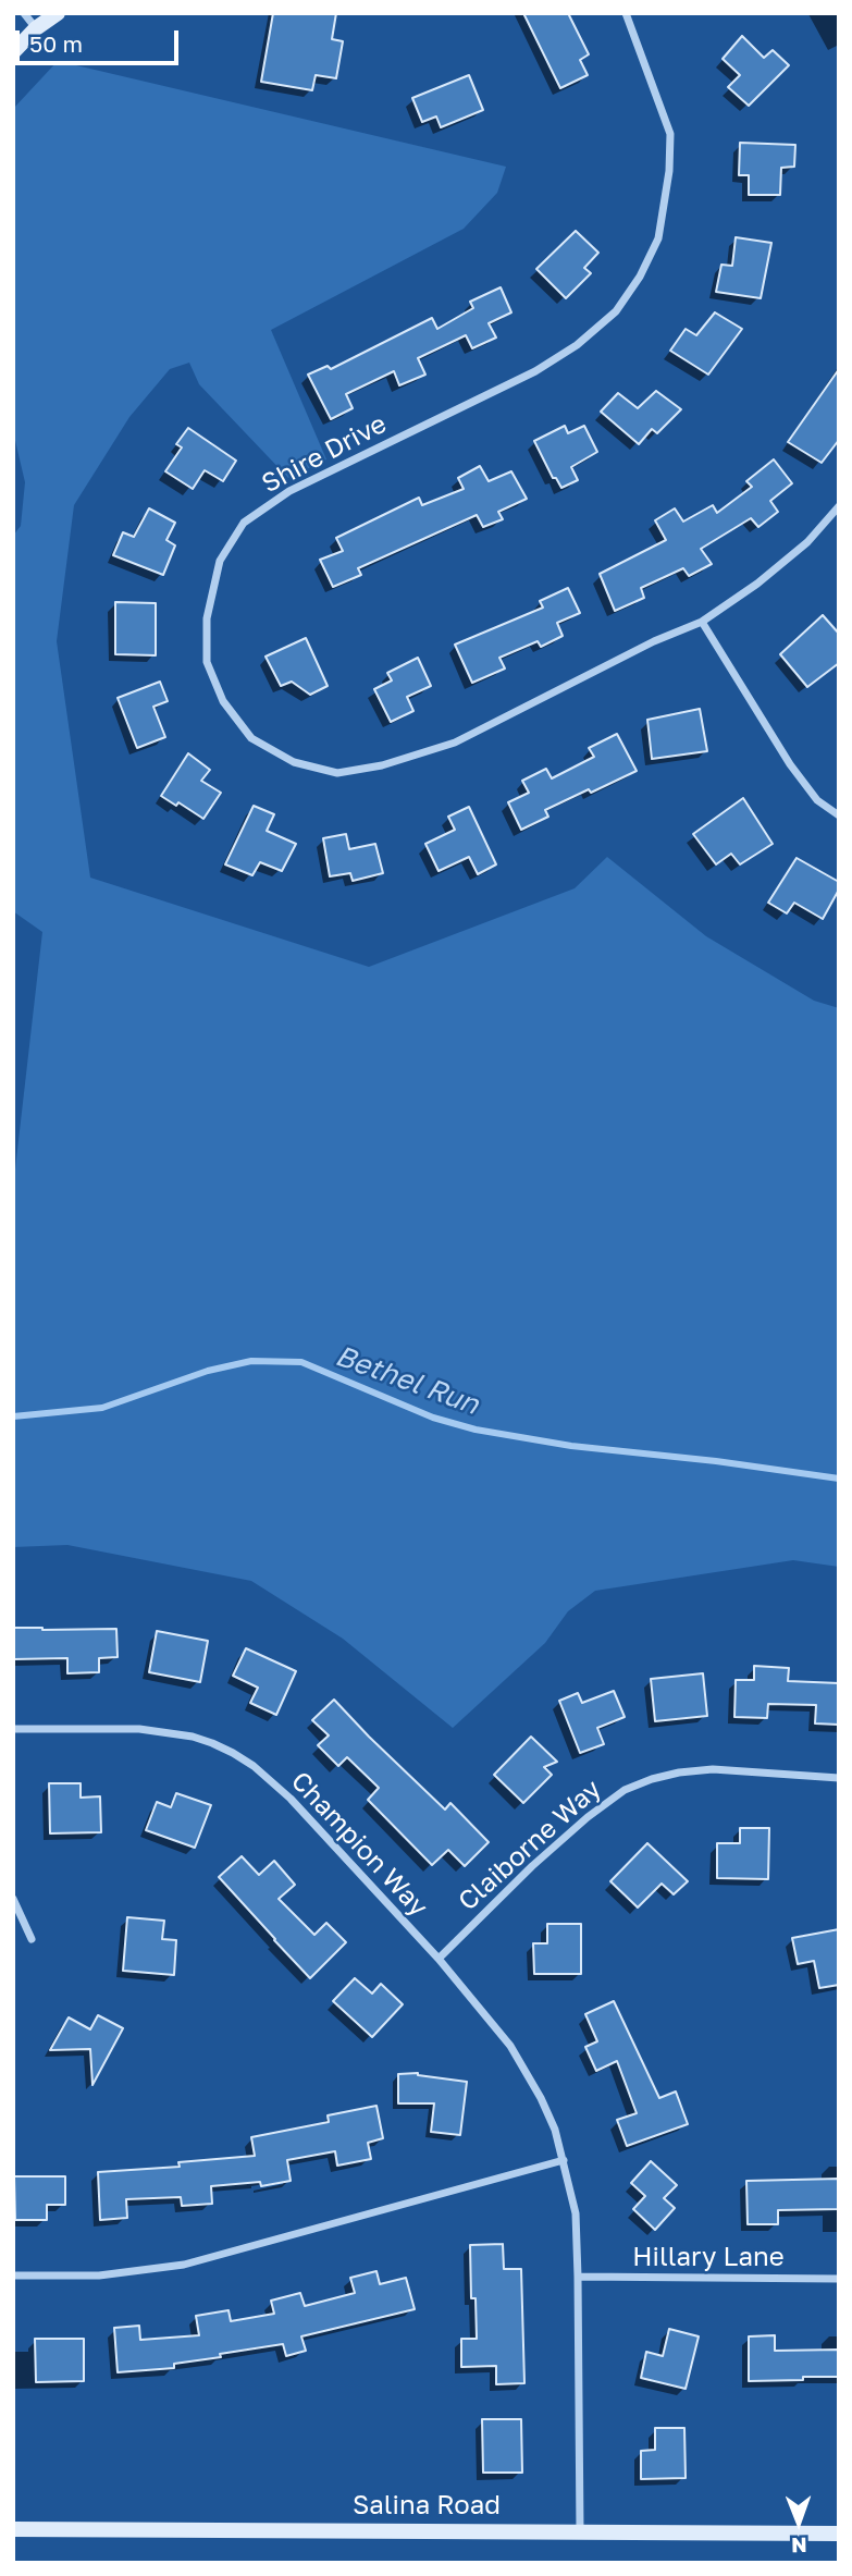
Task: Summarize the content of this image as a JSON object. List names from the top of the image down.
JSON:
{
  "streets": {
    "street": [
      "Shire Drive",
      "Champion Way",
      "Claiborne Way",
      "Hillary Lane",
      "Salina Road"
    ]
  },
  "crossings": [
    ["Champion Way", "Claiborne Way"],
    ["Champion Way", "Hillary Lane"],
    ["Champion Way", "Salina Road"]
  ],
  "water": ["Bethel Run"],
  "scale_bar": "50 m",
  "north": "bottom"
}
